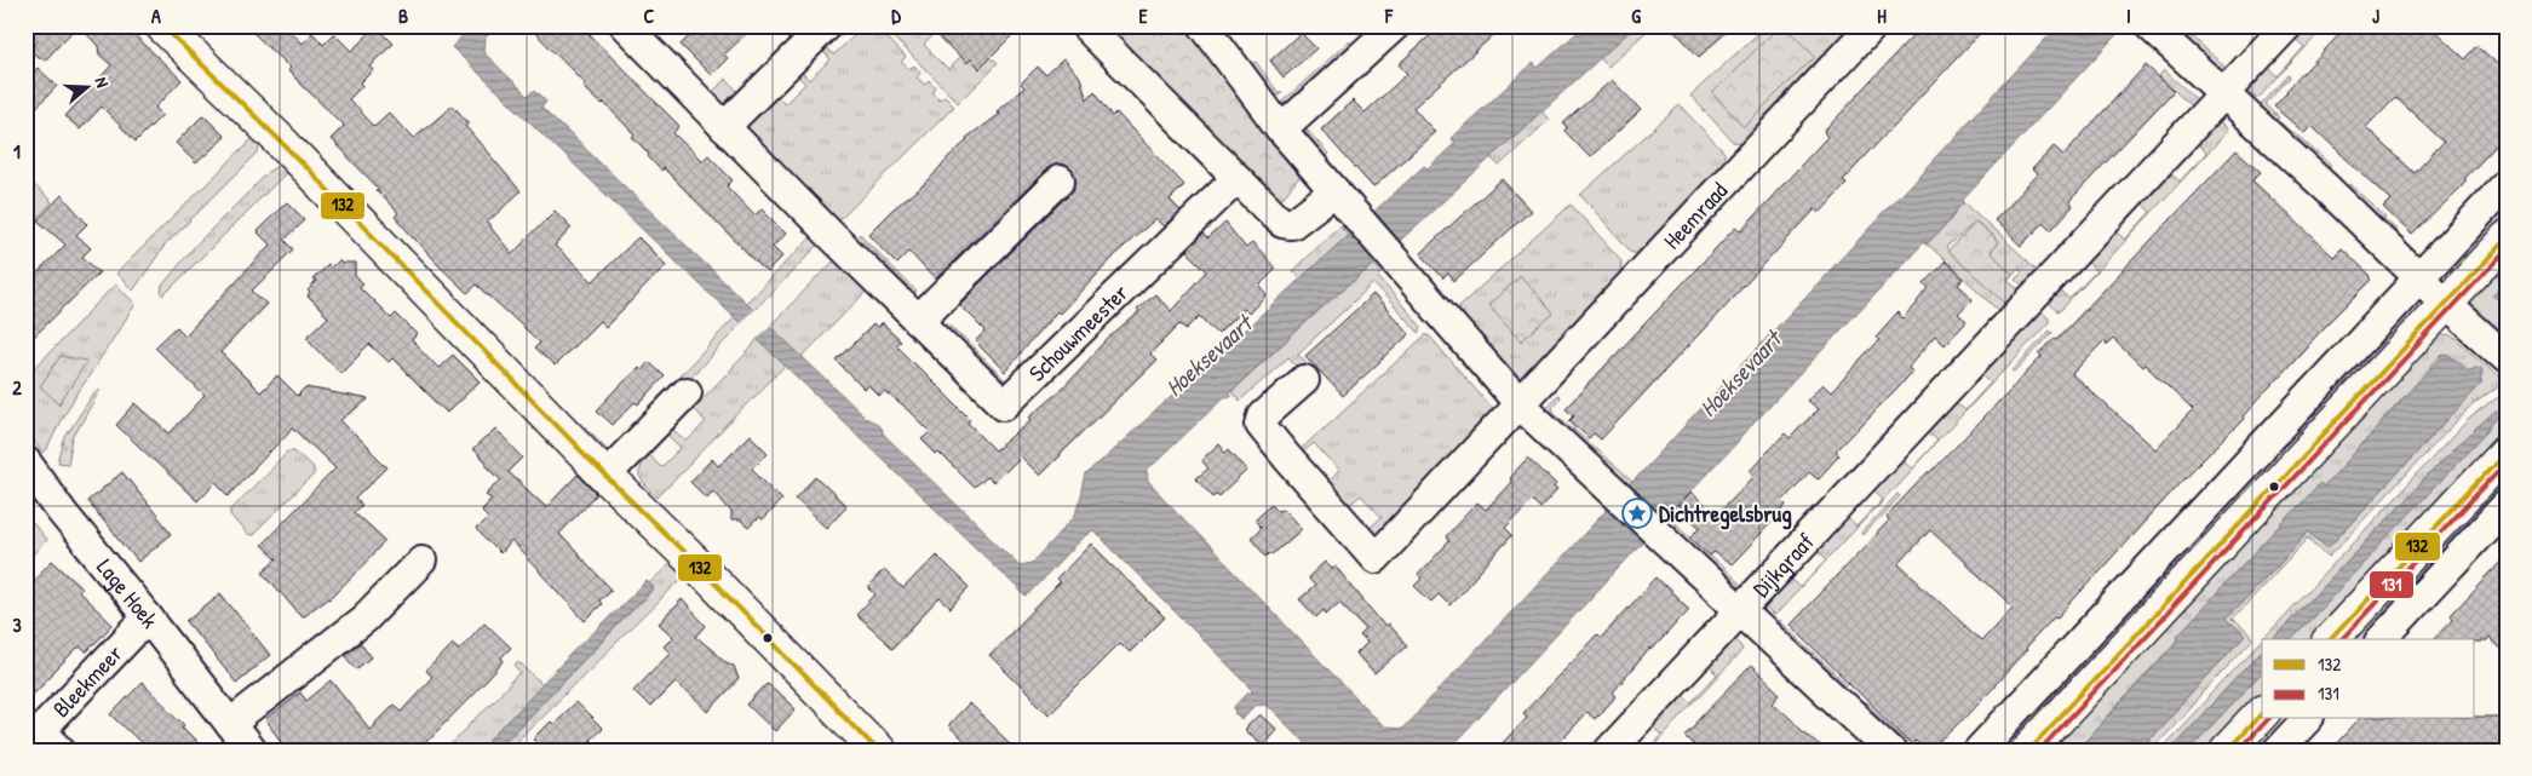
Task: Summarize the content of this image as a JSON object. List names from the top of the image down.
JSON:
{
  "streets": {
    "street": [
      "Heemraad",
      "Schouwmeester",
      "Dijkgraaf",
      "Lage Hoek",
      "Bleekmeer"
    ]
  },
  "crossings": [
    ["Heemraad", "Dijkgraaf"],
    ["Lage Hoek", "Bleekmeer"]
  ],
  "water": ["Hoeksevaart"],
  "places": {
    "place": ["Dichtregelsbrug"]
  },
  "lines": ["transit line 132", "transit line 131"],
  "legend": ["132", "131"],
  "north": "right",
  "grid": {
    "columns": [
      "A",
      "B",
      "C",
      "D",
      "E",
      "F",
      "G",
      "H",
      "I",
      "J"
    ],
    "rows": ["1", "2", "3"]
  }
}
